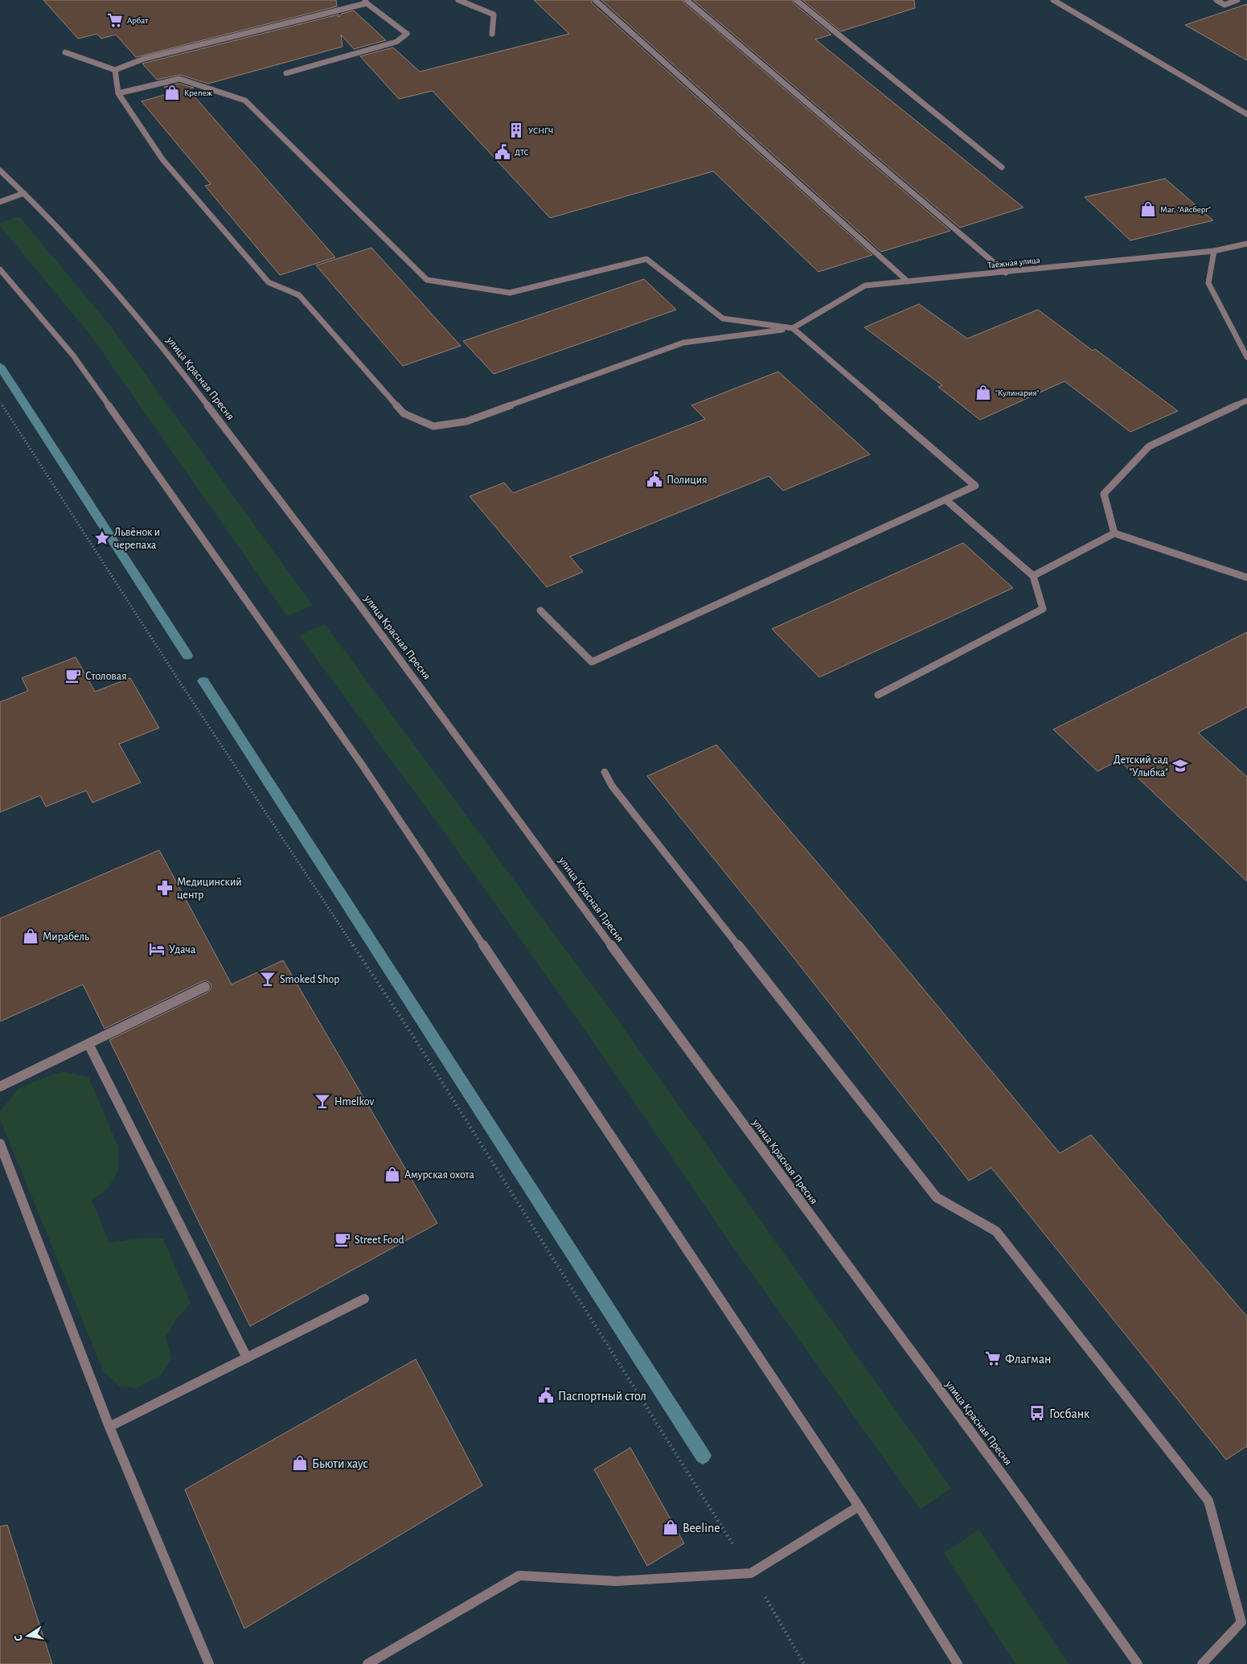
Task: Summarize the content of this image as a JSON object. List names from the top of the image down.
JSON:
{
  "streets": {
    "street": ["Таёжная улица", "улица Красная Пресня"]
  },
  "places": {
    "supermarket": ["Арбат", "Флагман"],
    "shop": [
      "Крепеж",
      "Маг. \"Айсберг\"",
      "\"Кулинария\"",
      "Мирабель",
      "Амурская охота",
      "Бьюти хаус",
      "Beeline"
    ],
    "building": ["УСНГЧ"],
    "public building": ["ДТС", "Полиция", "Паспортный стол"],
    "place": ["Львёнок и черепаха"],
    "cafe": ["Столовая", "Street Food"],
    "school or university": ["Детский сад \"Улыбка\""],
    "pharmacy": ["Медицинский центр"],
    "hotel": ["Удача"],
    "bar": ["Smoked Shop", "Hmelkov"],
    "bus stop": ["Госбанк"]
  },
  "north": "left"
}
